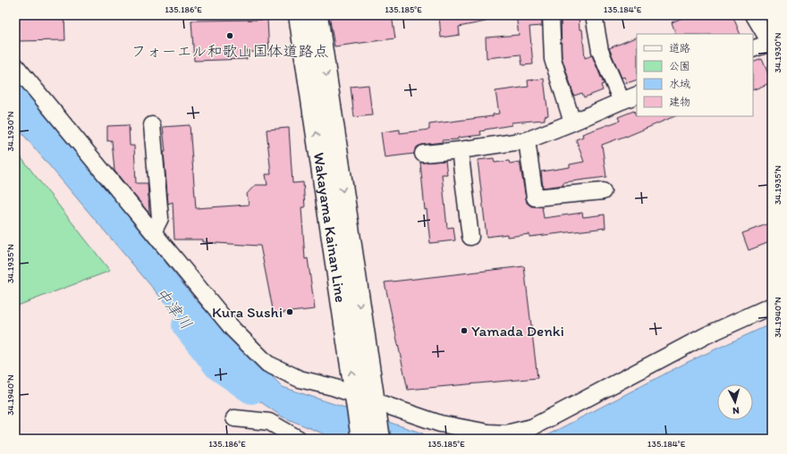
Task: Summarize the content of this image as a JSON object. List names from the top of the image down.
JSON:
{
  "streets": {
    "main road": ["Wakayama Kainan Line"]
  },
  "water": ["中津川"],
  "places": ["フォーエル和歌山国体道路点", "Kura Sushi", "Yamada Denki"],
  "legend": [
    "道路",
    "公園",
    "水域",
    "建物"
  ],
  "north": "bottom",
  "coordinates": [
    "135.186°E",
    "135.185°E",
    "135.184°E",
    "34.1930°N",
    "34.1935°N",
    "34.1940°N"
  ]
}
